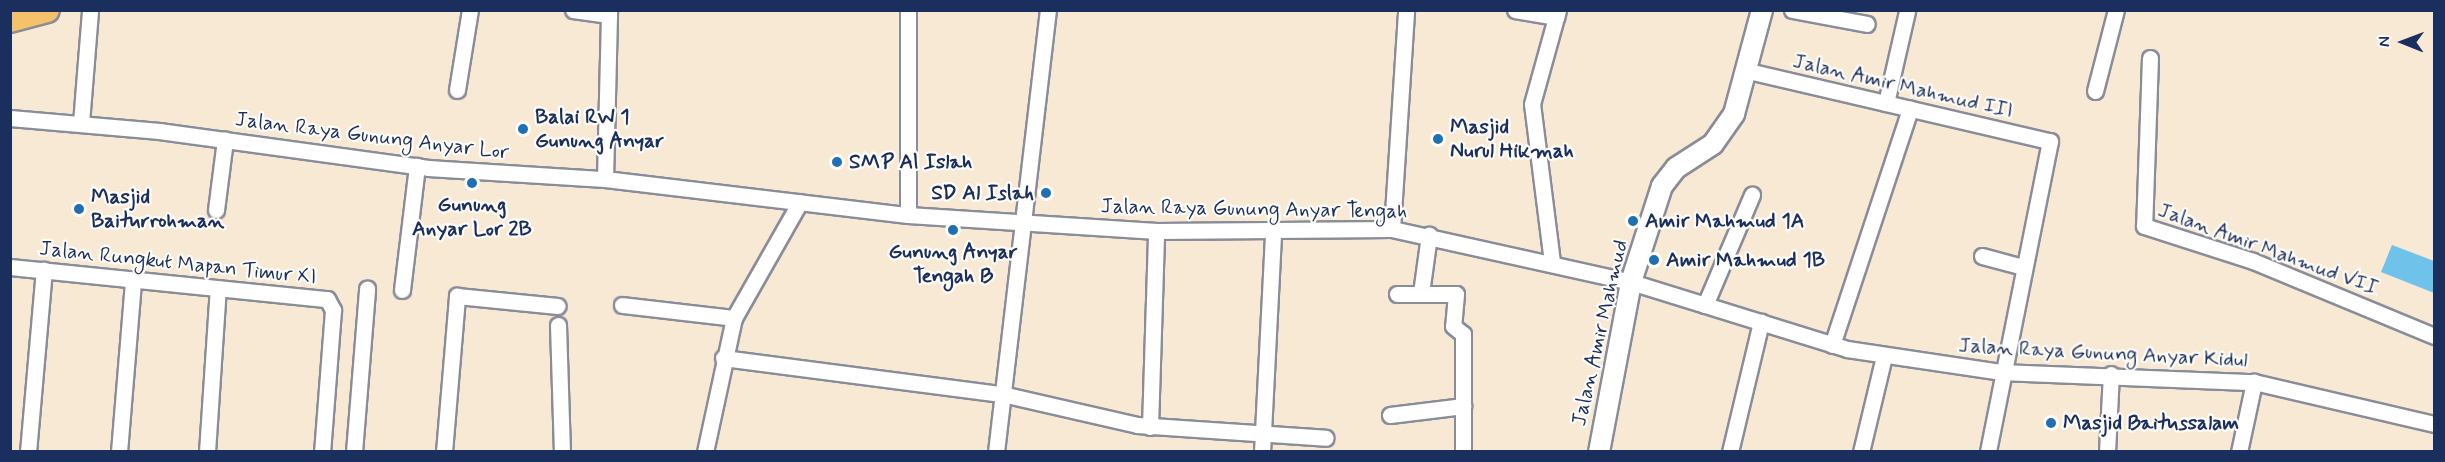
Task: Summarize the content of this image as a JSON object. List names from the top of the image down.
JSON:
{
  "streets": {
    "street": [
      "Jalan Amir Mahmud III",
      "Jalan Raya Gunung Anyar Lor",
      "Jalan Raya Gunung Anyar Tengah",
      "Jalan Amir Mahmud VII",
      "Jalan Rungkut Mapan Timur XI",
      "Jalan Amir Mahmud",
      "Jalan Raya Gunung Anyar Kidul"
    ]
  },
  "crossings": [
    ["Jalan Amir Mahmud III", "Jalan Amir Mahmud"],
    ["Jalan Raya Gunung Anyar Lor", "Jalan Raya Gunung Anyar Tengah"],
    ["Jalan Raya Gunung Anyar Tengah", "Jalan Amir Mahmud"],
    ["Jalan Raya Gunung Anyar Tengah", "Jalan Raya Gunung Anyar Kidul"],
    ["Jalan Amir Mahmud", "Jalan Raya Gunung Anyar Kidul"]
  ],
  "places": [
    "Balai RW 1 Gunung Anyar",
    "Masjid Nurul Hikmah",
    "SMP Al Islah",
    "Gunung Anyar Lor 2B",
    "SD Al Islah",
    "Masjid Baiturrohman",
    "Amir Mahmud 1A",
    "Gunung Anyar Tengah B",
    "Amir Mahmud 1B",
    "Masjid Baitussalam"
  ],
  "north": "left"
}
